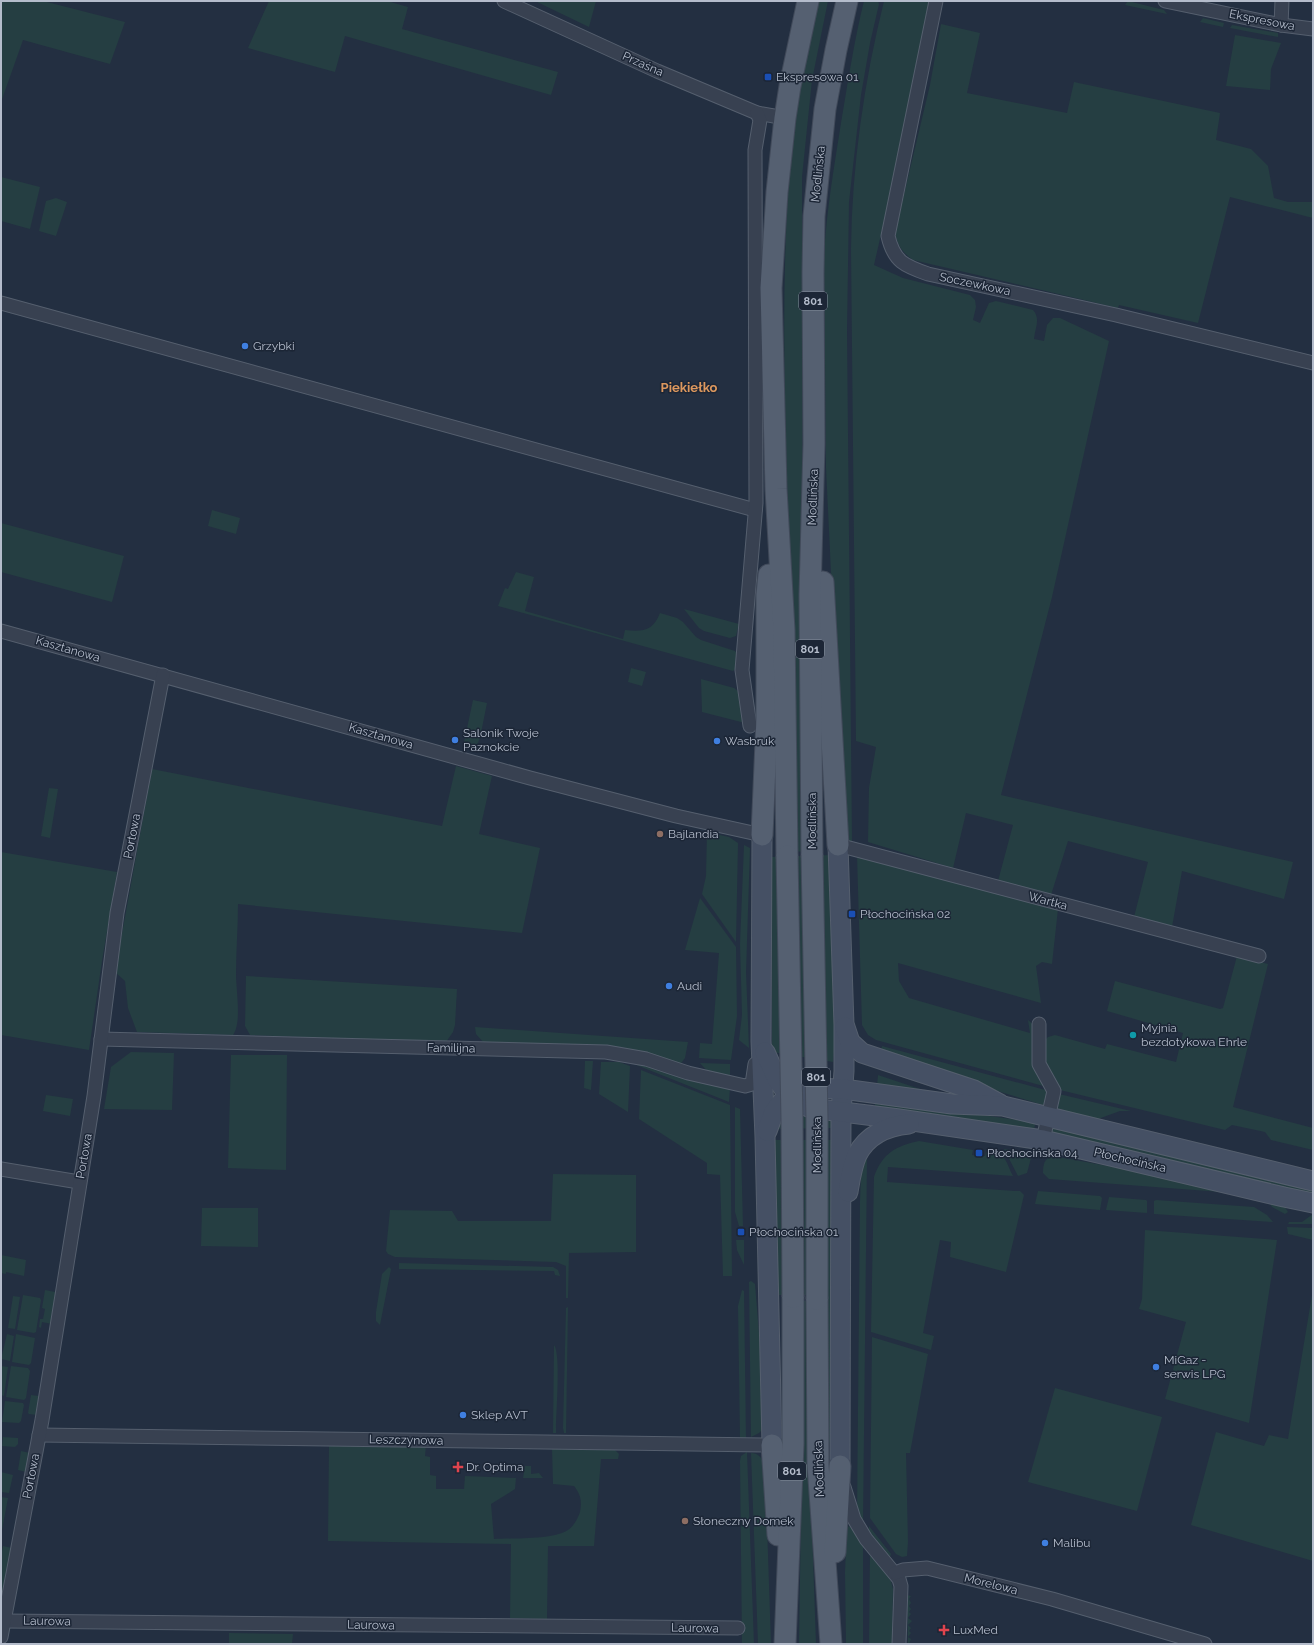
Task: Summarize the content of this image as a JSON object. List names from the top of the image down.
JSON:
{
  "streets": {
    "main road": ["Modlińska", "801", "Płochocińska"],
    "street": [
      "Ekspresowa",
      "Przaśna",
      "Soczewkowa",
      "Kasztanowa",
      "Portowa",
      "Wartka",
      "Familijna",
      "Leszczynowa",
      "Morelowa",
      "Laurowa"
    ]
  },
  "crossings": [
    ["Przaśna", "Modlińska"],
    ["Modlińska", "Wartka"],
    ["Modlińska", "Płochocińska"],
    ["Kasztanowa", "Portowa"],
    ["Portowa", "Familijna"],
    ["Portowa", "Leszczynowa"],
    ["Portowa", "Laurowa"],
    ["Familijna", "Płochocińska"]
  ],
  "districts": ["Piekiełko"],
  "places": {
    "transit": [
      "Ekspresowa 01",
      "Płochocińska 02",
      "Płochocińska 04",
      "Płochocińska 01"
    ],
    "other": [
      "Grzybki",
      "Salonik Twoje Paznokcie",
      "Wasbruk",
      "Bajlandia",
      "Audi",
      "Myjnia bezdotykowa Ehrle",
      "MiGaz - serwis LPG",
      "Sklep AVT",
      "Słoneczny Domek",
      "Malibu"
    ],
    "health": ["Dr. Optima", "LuxMed"]
  }
}
